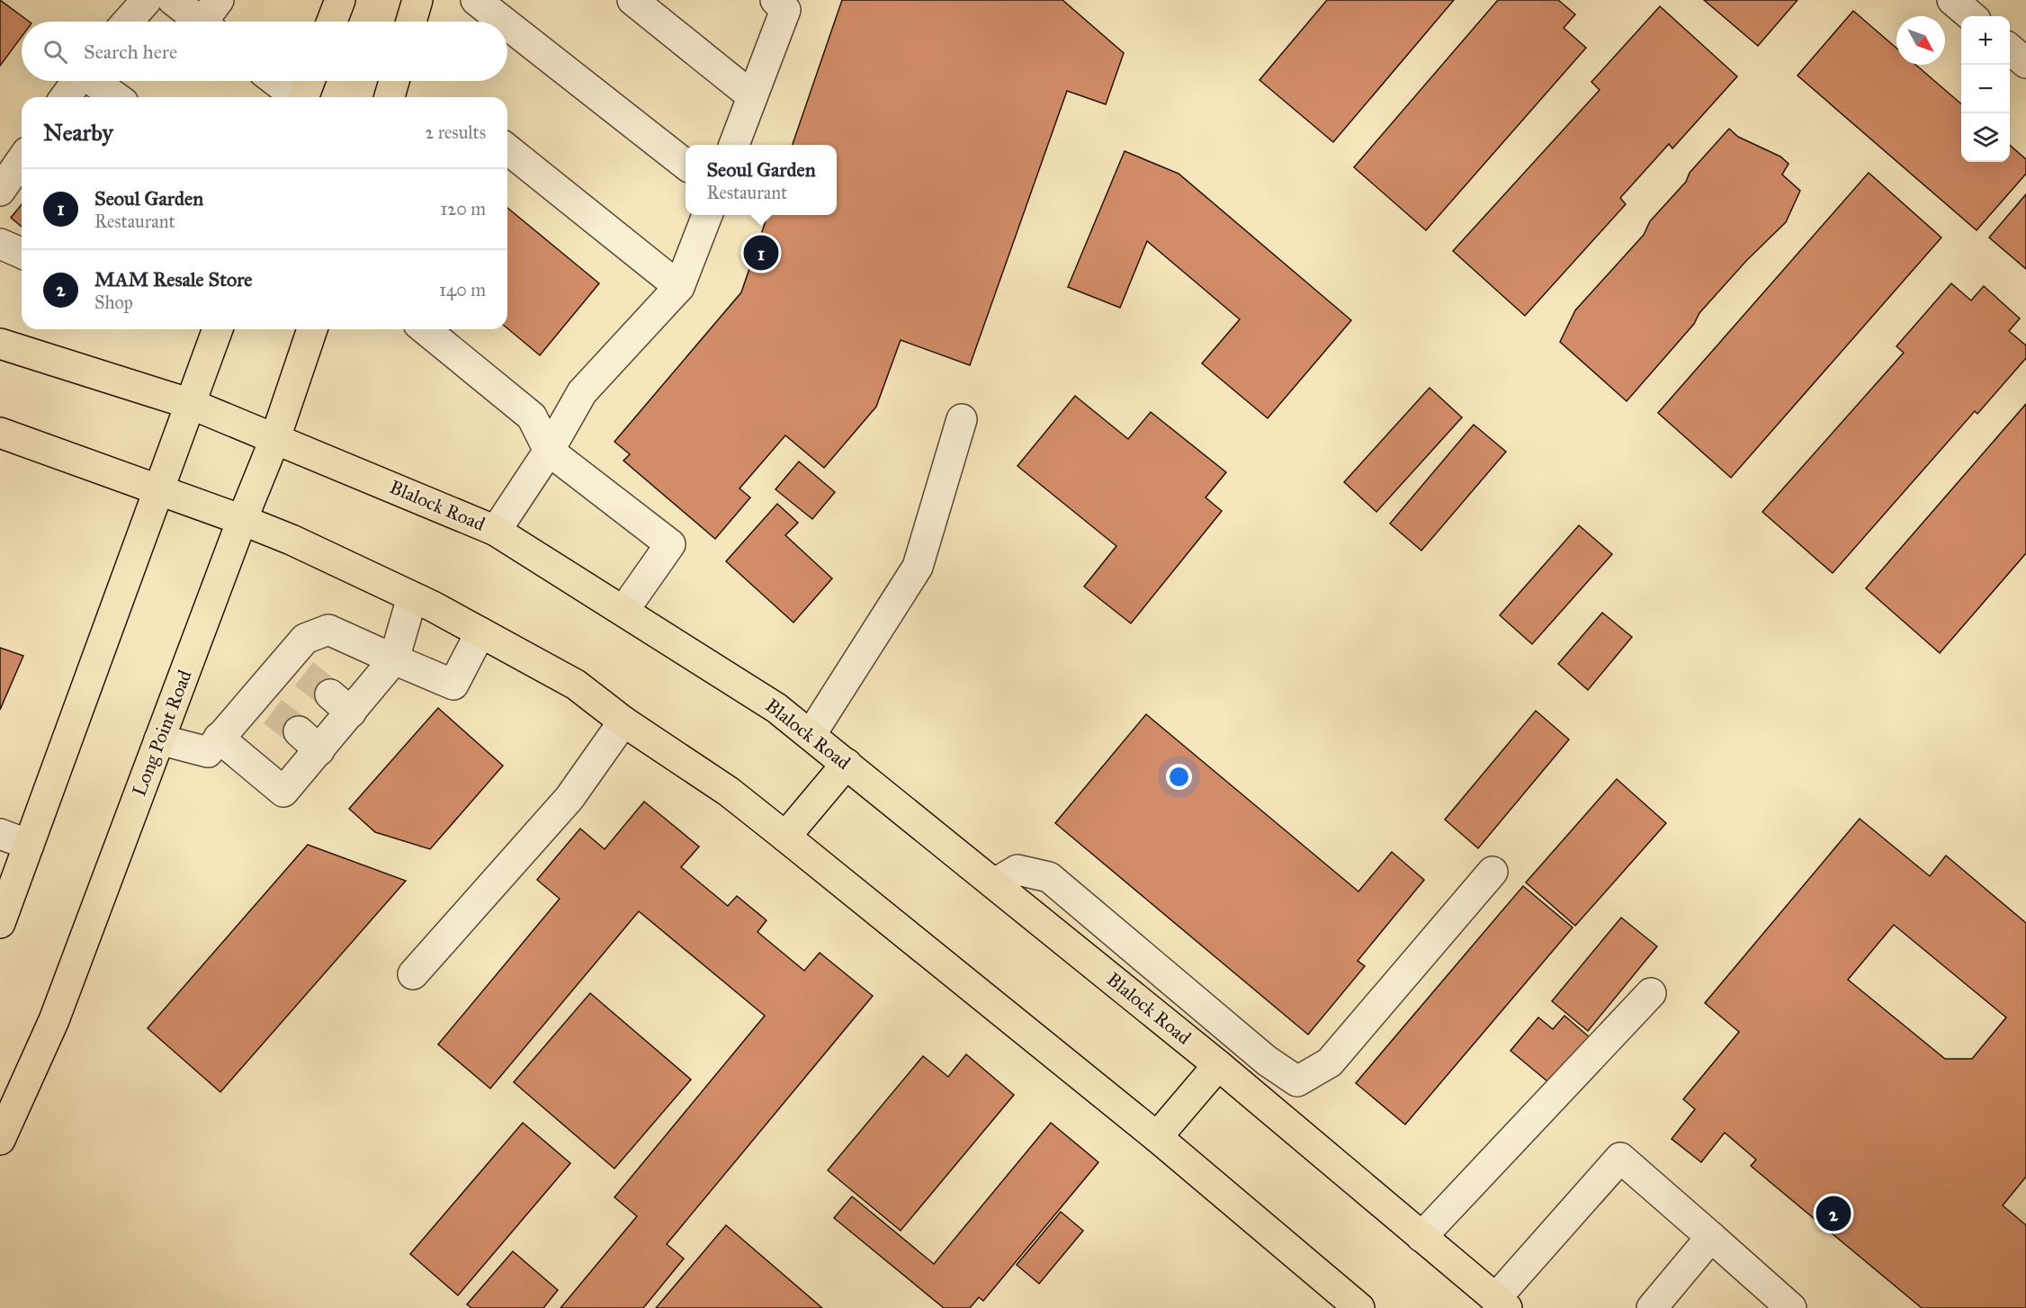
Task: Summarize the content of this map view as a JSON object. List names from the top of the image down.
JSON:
{
  "streets": {
    "main road": ["Blalock Road", "Long Point Road"]
  },
  "crossings": [
    ["Blalock Road", "Long Point Road"]
  ],
  "north": "bottom right",
  "page": {
    "map_buttons": ["+", "−"],
    "search": "Search here",
    "heading": ["Nearby", "2 results"],
    "popup": ["Seoul Garden", "Restaurant"],
    "list": [
      {
        "mark": "1",
        "name": "Seoul Garden",
        "note": "Restaurant",
        "value": "120 m"
      },
      {
        "mark": "2",
        "name": "MAM Resale Store",
        "note": "Shop",
        "value": "140 m"
      }
    ],
    "pins": ["1", "2"]
  }
}
